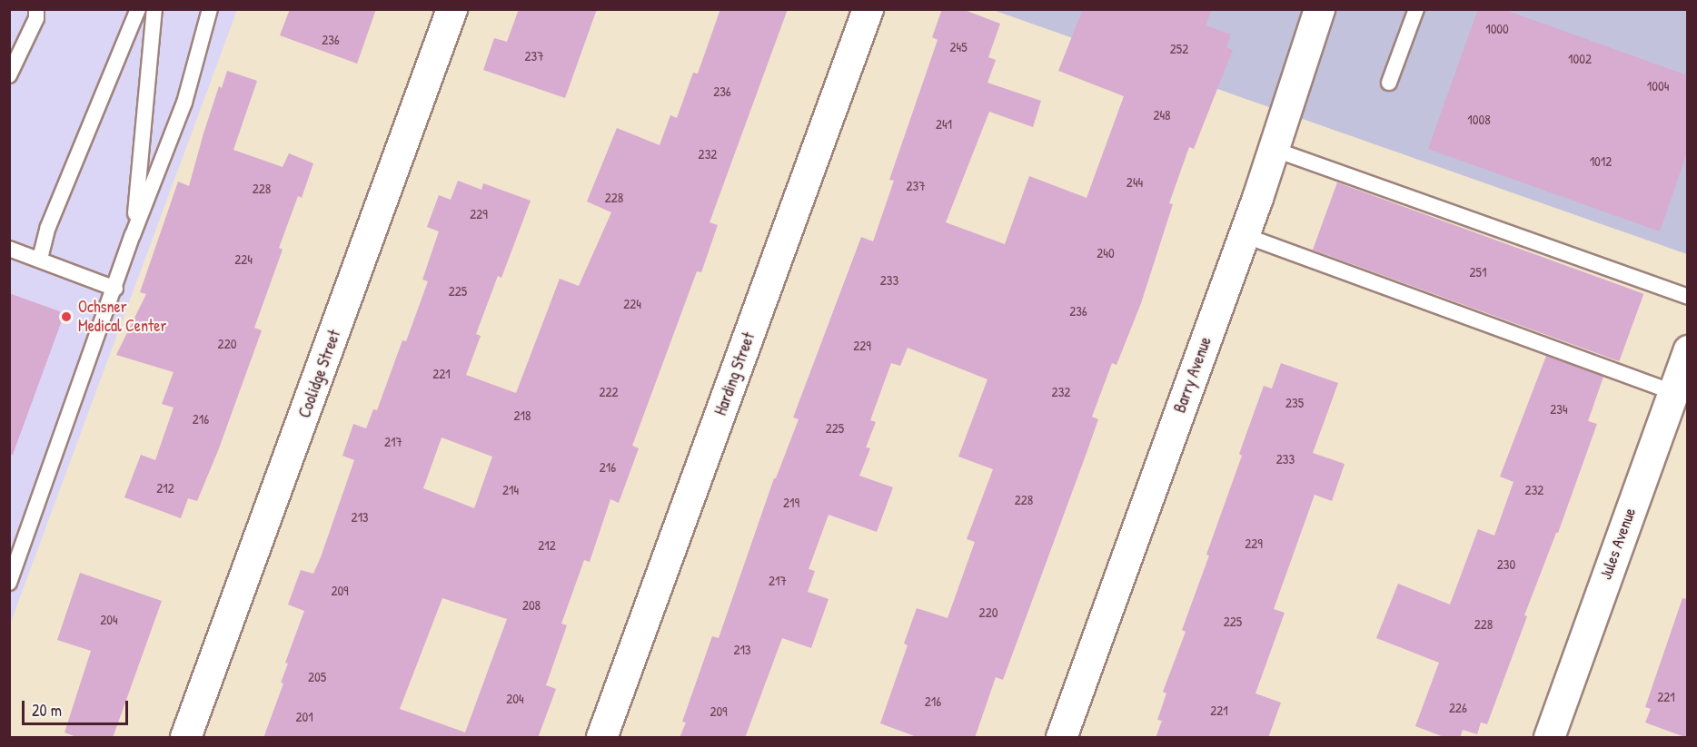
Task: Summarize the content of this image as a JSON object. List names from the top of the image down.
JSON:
{
  "streets": {
    "street": [
      "Coolidge Street",
      "Harding Street",
      "Barry Avenue",
      "Jules Avenue"
    ]
  },
  "places": ["Ochsner Medical Center"],
  "house_numbers": [
    "1000",
    "236",
    "245",
    "252",
    "237",
    "1002",
    "1004",
    "236",
    "248",
    "1008",
    "241",
    "232",
    "1012",
    "244",
    "237",
    "228",
    "228",
    "229",
    "240",
    "224",
    "251",
    "233",
    "225",
    "224",
    "236",
    "220",
    "229",
    "221",
    "222",
    "232",
    "235",
    "234",
    "218",
    "216",
    "225",
    "217",
    "233",
    "216",
    "212",
    "214",
    "232",
    "228",
    "219",
    "213",
    "229",
    "212",
    "230",
    "217",
    "209",
    "208",
    "220",
    "204",
    "225",
    "228",
    "213",
    "205",
    "221",
    "204",
    "216",
    "226",
    "221",
    "209",
    "201"
  ],
  "scale_bar": "20 m"
}
